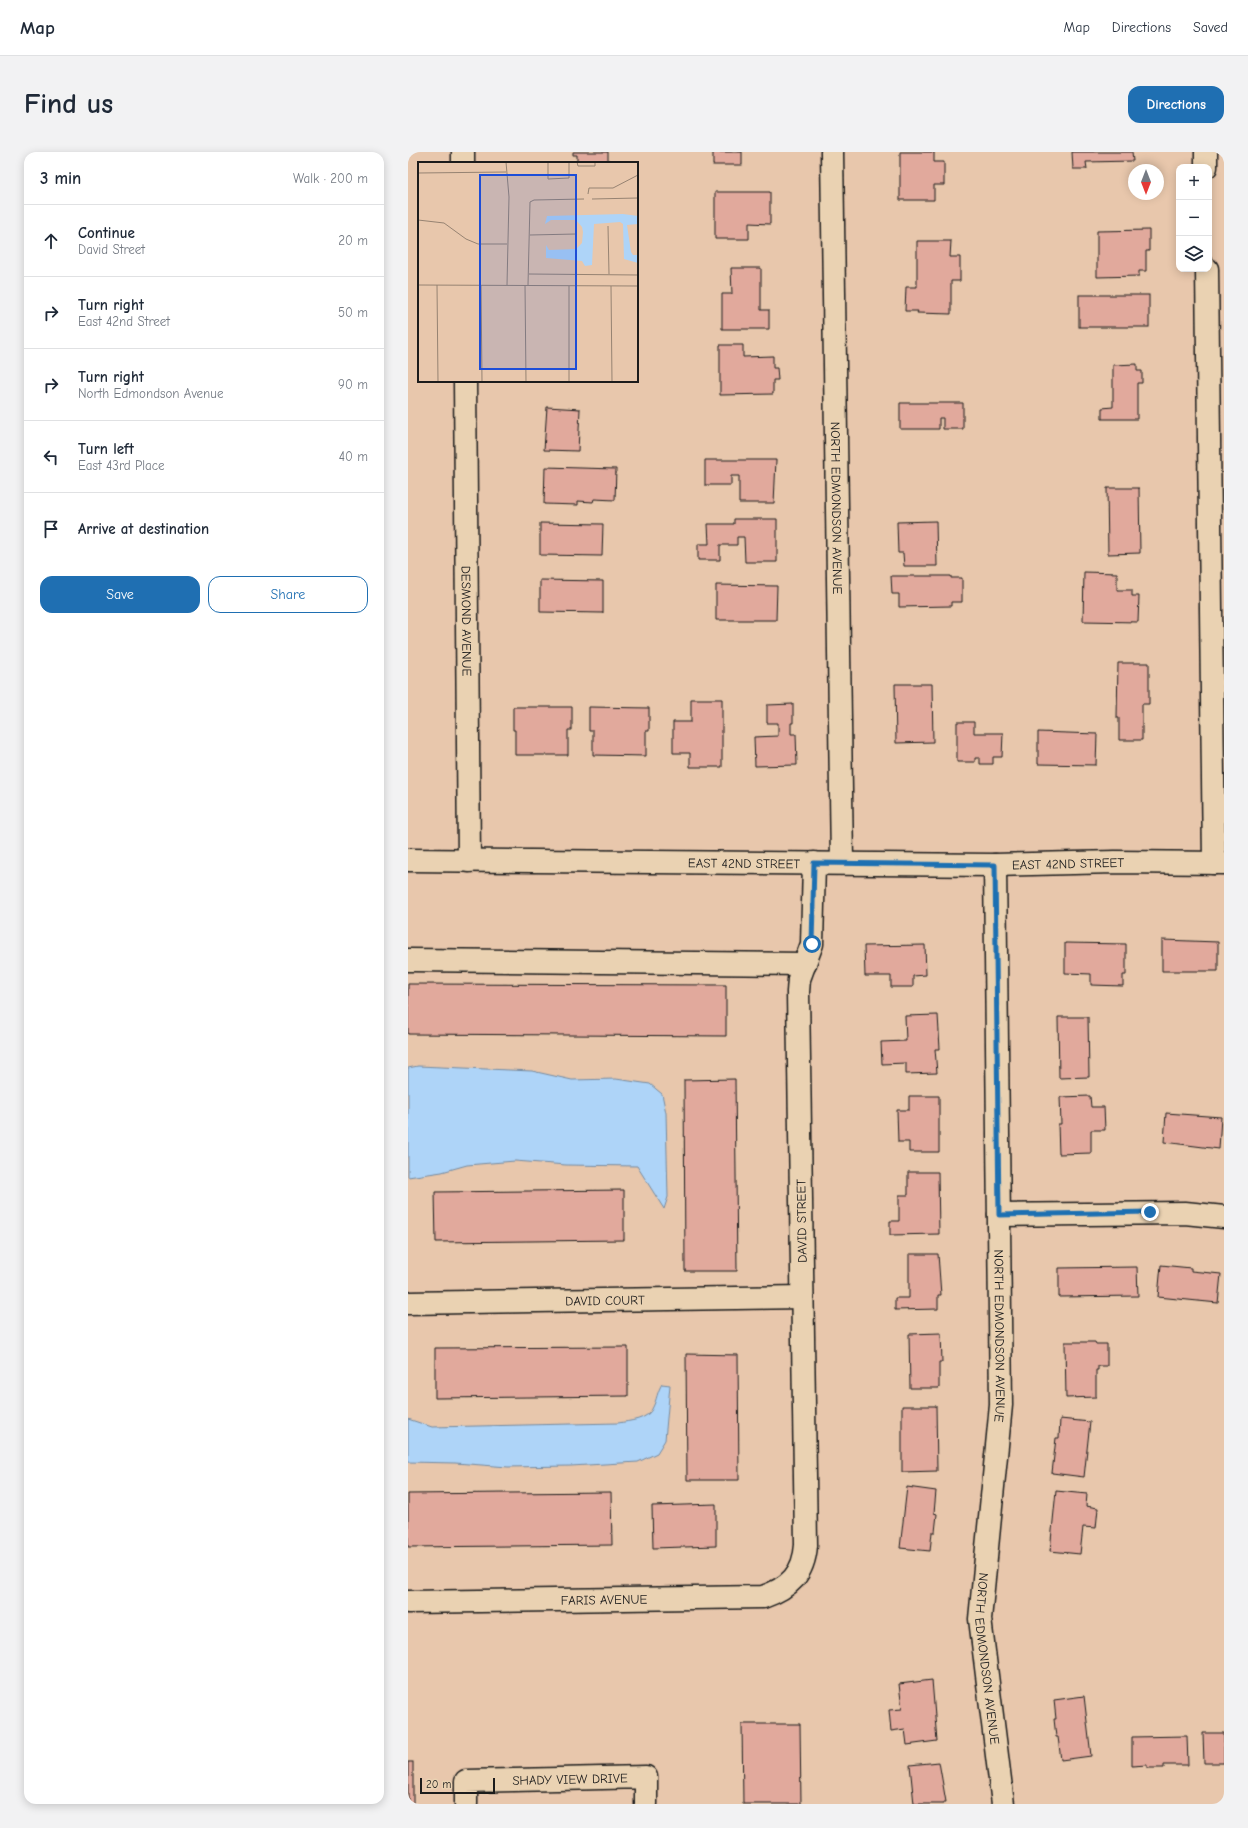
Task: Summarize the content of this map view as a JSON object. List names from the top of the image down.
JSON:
{
  "streets": {
    "street": [
      "NORTH EDMONDSON AVENUE",
      "DESMOND AVENUE",
      "EAST 42ND STREET",
      "DAVID STREET",
      "DAVID COURT",
      "FARIS AVENUE",
      "SHADY VIEW DRIVE"
    ]
  },
  "crossings": [
    ["NORTH EDMONDSON AVENUE", "EAST 42ND STREET"],
    ["DESMOND AVENUE", "EAST 42ND STREET"],
    ["EAST 42ND STREET", "DAVID STREET"],
    ["DAVID STREET", "DAVID COURT"],
    ["DAVID STREET", "FARIS AVENUE"]
  ],
  "scale_bar": "20 m",
  "north": "bottom",
  "page": {
    "header": "Map",
    "nav": ["Map", "Directions", "Saved"],
    "buttons": [
      "Directions",
      ["Save", "Share"]
    ],
    "title": "Find us",
    "heading": ["3 min", "Walk · 200 m"],
    "map_buttons": ["+", "−"],
    "list": [
      ["Continue", "David Street", "20 m"],
      ["Turn right", "East 42nd Street", "50 m"],
      ["Turn right", "North Edmondson Avenue", "90 m"],
      ["Turn left", "East 43rd Place", "40 m"],
      "Arrive at destination"
    ],
    "scale": "20 m"
  }
}
